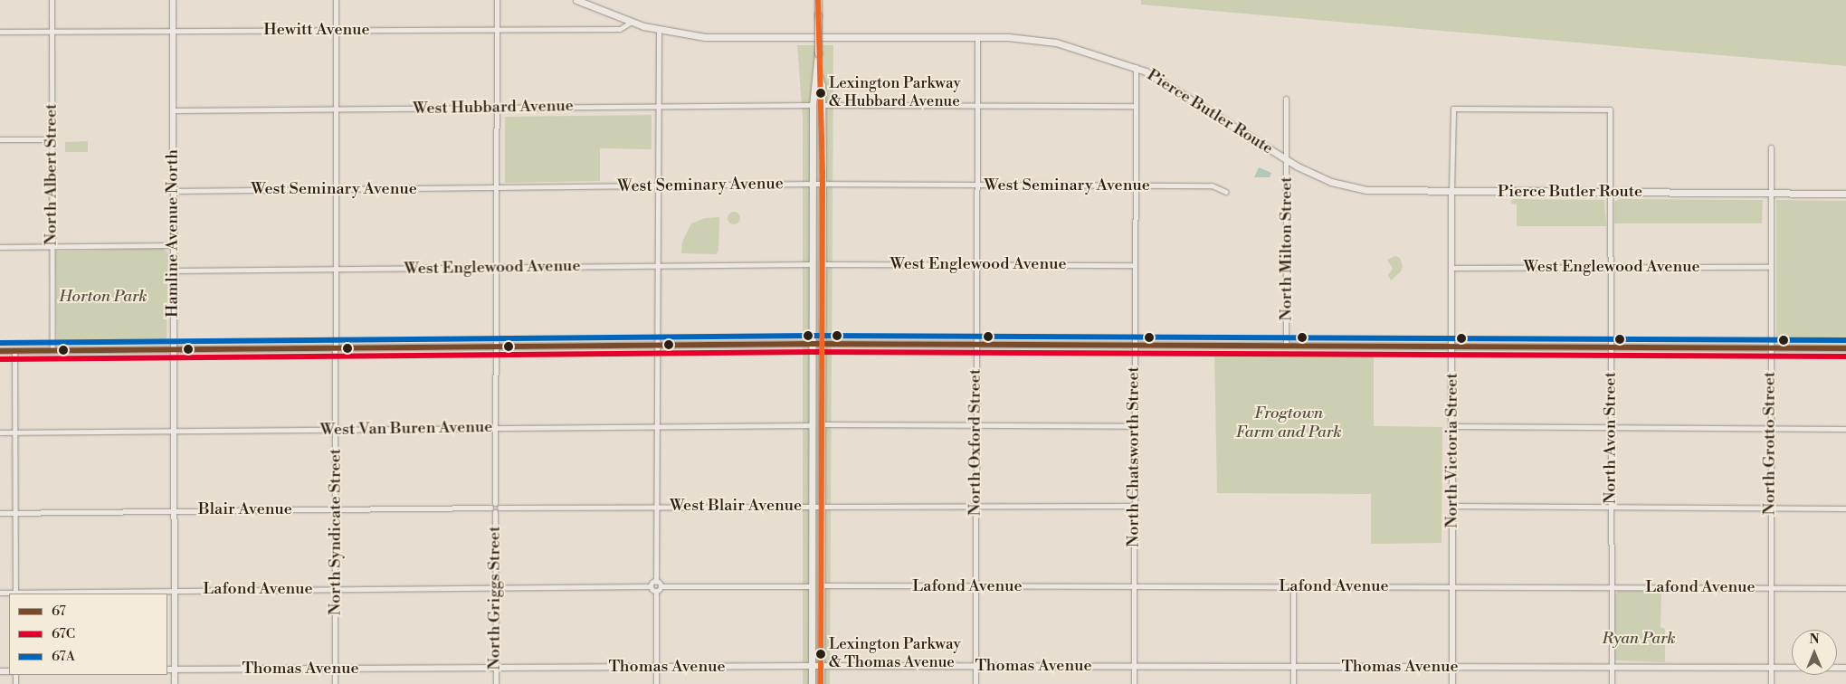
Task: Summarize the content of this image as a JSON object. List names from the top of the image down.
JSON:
{
  "streets": {
    "main road": ["Pierce Butler Route"],
    "street": [
      "Hewitt Avenue",
      "West Hubbard Avenue",
      "North Albert Street",
      "West Seminary Avenue",
      "Hamline Avenue North",
      "North Milton Street",
      "West Englewood Avenue",
      "West Van Buren Avenue",
      "North Avon Street",
      "North Oxford Street",
      "North Grotto Street",
      "North Victoria Street",
      "North Chatsworth Street",
      "West Blair Avenue",
      "Blair Avenue",
      "North Syndicate Street",
      "Lafond Avenue",
      "North Griggs Street",
      "Thomas Avenue"
    ]
  },
  "crossings": [
    ["Hewitt Avenue", "Pierce Butler Route"],
    ["Hewitt Avenue", "North Albert Street"],
    ["Hewitt Avenue", "Hamline Avenue North"],
    ["Hewitt Avenue", "North Syndicate Street"],
    ["Hewitt Avenue", "North Griggs Street"],
    ["West Hubbard Avenue", "Hamline Avenue North"],
    ["West Hubbard Avenue", "North Syndicate Street"],
    ["West Hubbard Avenue", "North Griggs Street"],
    ["Pierce Butler Route", "North Milton Street"],
    ["Pierce Butler Route", "North Avon Street"],
    ["Pierce Butler Route", "North Oxford Street"],
    ["Pierce Butler Route", "North Grotto Street"],
    ["Pierce Butler Route", "North Victoria Street"],
    ["Pierce Butler Route", "North Chatsworth Street"],
    ["West Seminary Avenue", "Hamline Avenue North"],
    ["West Seminary Avenue", "North Oxford Street"],
    ["West Seminary Avenue", "North Chatsworth Street"],
    ["West Seminary Avenue", "North Syndicate Street"],
    ["West Seminary Avenue", "North Griggs Street"],
    ["Hamline Avenue North", "West Englewood Avenue"],
    ["Hamline Avenue North", "West Van Buren Avenue"],
    ["Hamline Avenue North", "Blair Avenue"],
    ["Hamline Avenue North", "Lafond Avenue"],
    ["Hamline Avenue North", "Thomas Avenue"],
    ["West Englewood Avenue", "North Avon Street"],
    ["West Englewood Avenue", "North Oxford Street"],
    ["West Englewood Avenue", "North Grotto Street"],
    ["West Englewood Avenue", "North Victoria Street"],
    ["West Englewood Avenue", "North Chatsworth Street"],
    ["West Englewood Avenue", "North Syndicate Street"],
    ["West Englewood Avenue", "North Griggs Street"],
    ["West Van Buren Avenue", "North Syndicate Street"],
    ["West Van Buren Avenue", "North Griggs Street"],
    ["North Avon Street", "North Victoria Street"],
    ["North Avon Street", "Lafond Avenue"],
    ["North Avon Street", "Thomas Avenue"],
    ["North Oxford Street", "West Blair Avenue"],
    ["North Oxford Street", "Lafond Avenue"],
    ["North Oxford Street", "Thomas Avenue"],
    ["North Grotto Street", "Lafond Avenue"],
    ["North Grotto Street", "Thomas Avenue"],
    ["North Victoria Street", "Lafond Avenue"],
    ["North Victoria Street", "Thomas Avenue"],
    ["North Chatsworth Street", "West Blair Avenue"],
    ["North Chatsworth Street", "Lafond Avenue"],
    ["North Chatsworth Street", "Thomas Avenue"],
    ["Blair Avenue", "North Syndicate Street"],
    ["North Syndicate Street", "Lafond Avenue"],
    ["North Syndicate Street", "Thomas Avenue"],
    ["Lafond Avenue", "North Griggs Street"],
    ["North Griggs Street", "Thomas Avenue"]
  ],
  "parks": ["Horton Park", "Frogtown Farm and Park", "Ryan Park"],
  "places": ["Lexington Parkway & Hubbard Avenue", "Lexington Parkway & Thomas Avenue"],
  "lines": ["transit line 67A", "transit line 67", "transit line 67C"],
  "legend": ["67", "67C", "67A"],
  "north": "top"
}
